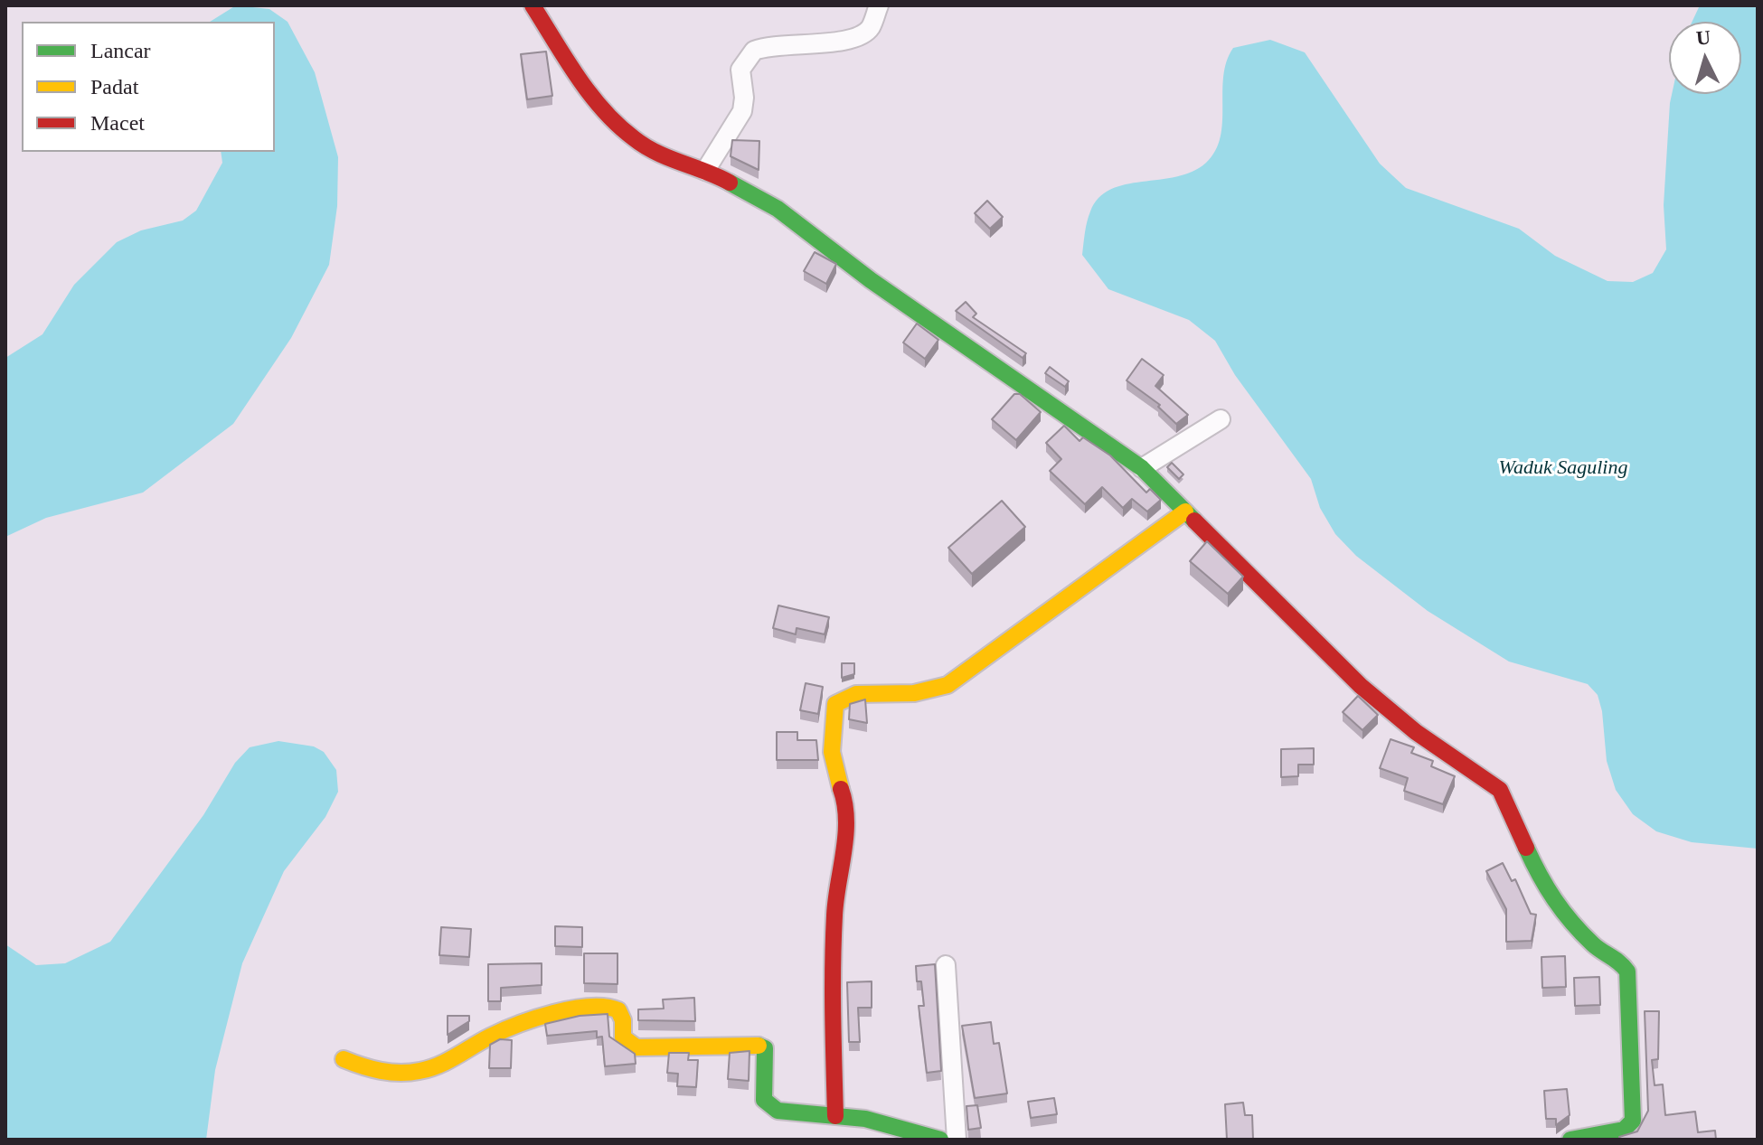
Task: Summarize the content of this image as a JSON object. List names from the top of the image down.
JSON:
{
  "water": ["Waduk Saguling"],
  "legend": ["Lancar", "Padat", "Macet"],
  "north": "top"
}
